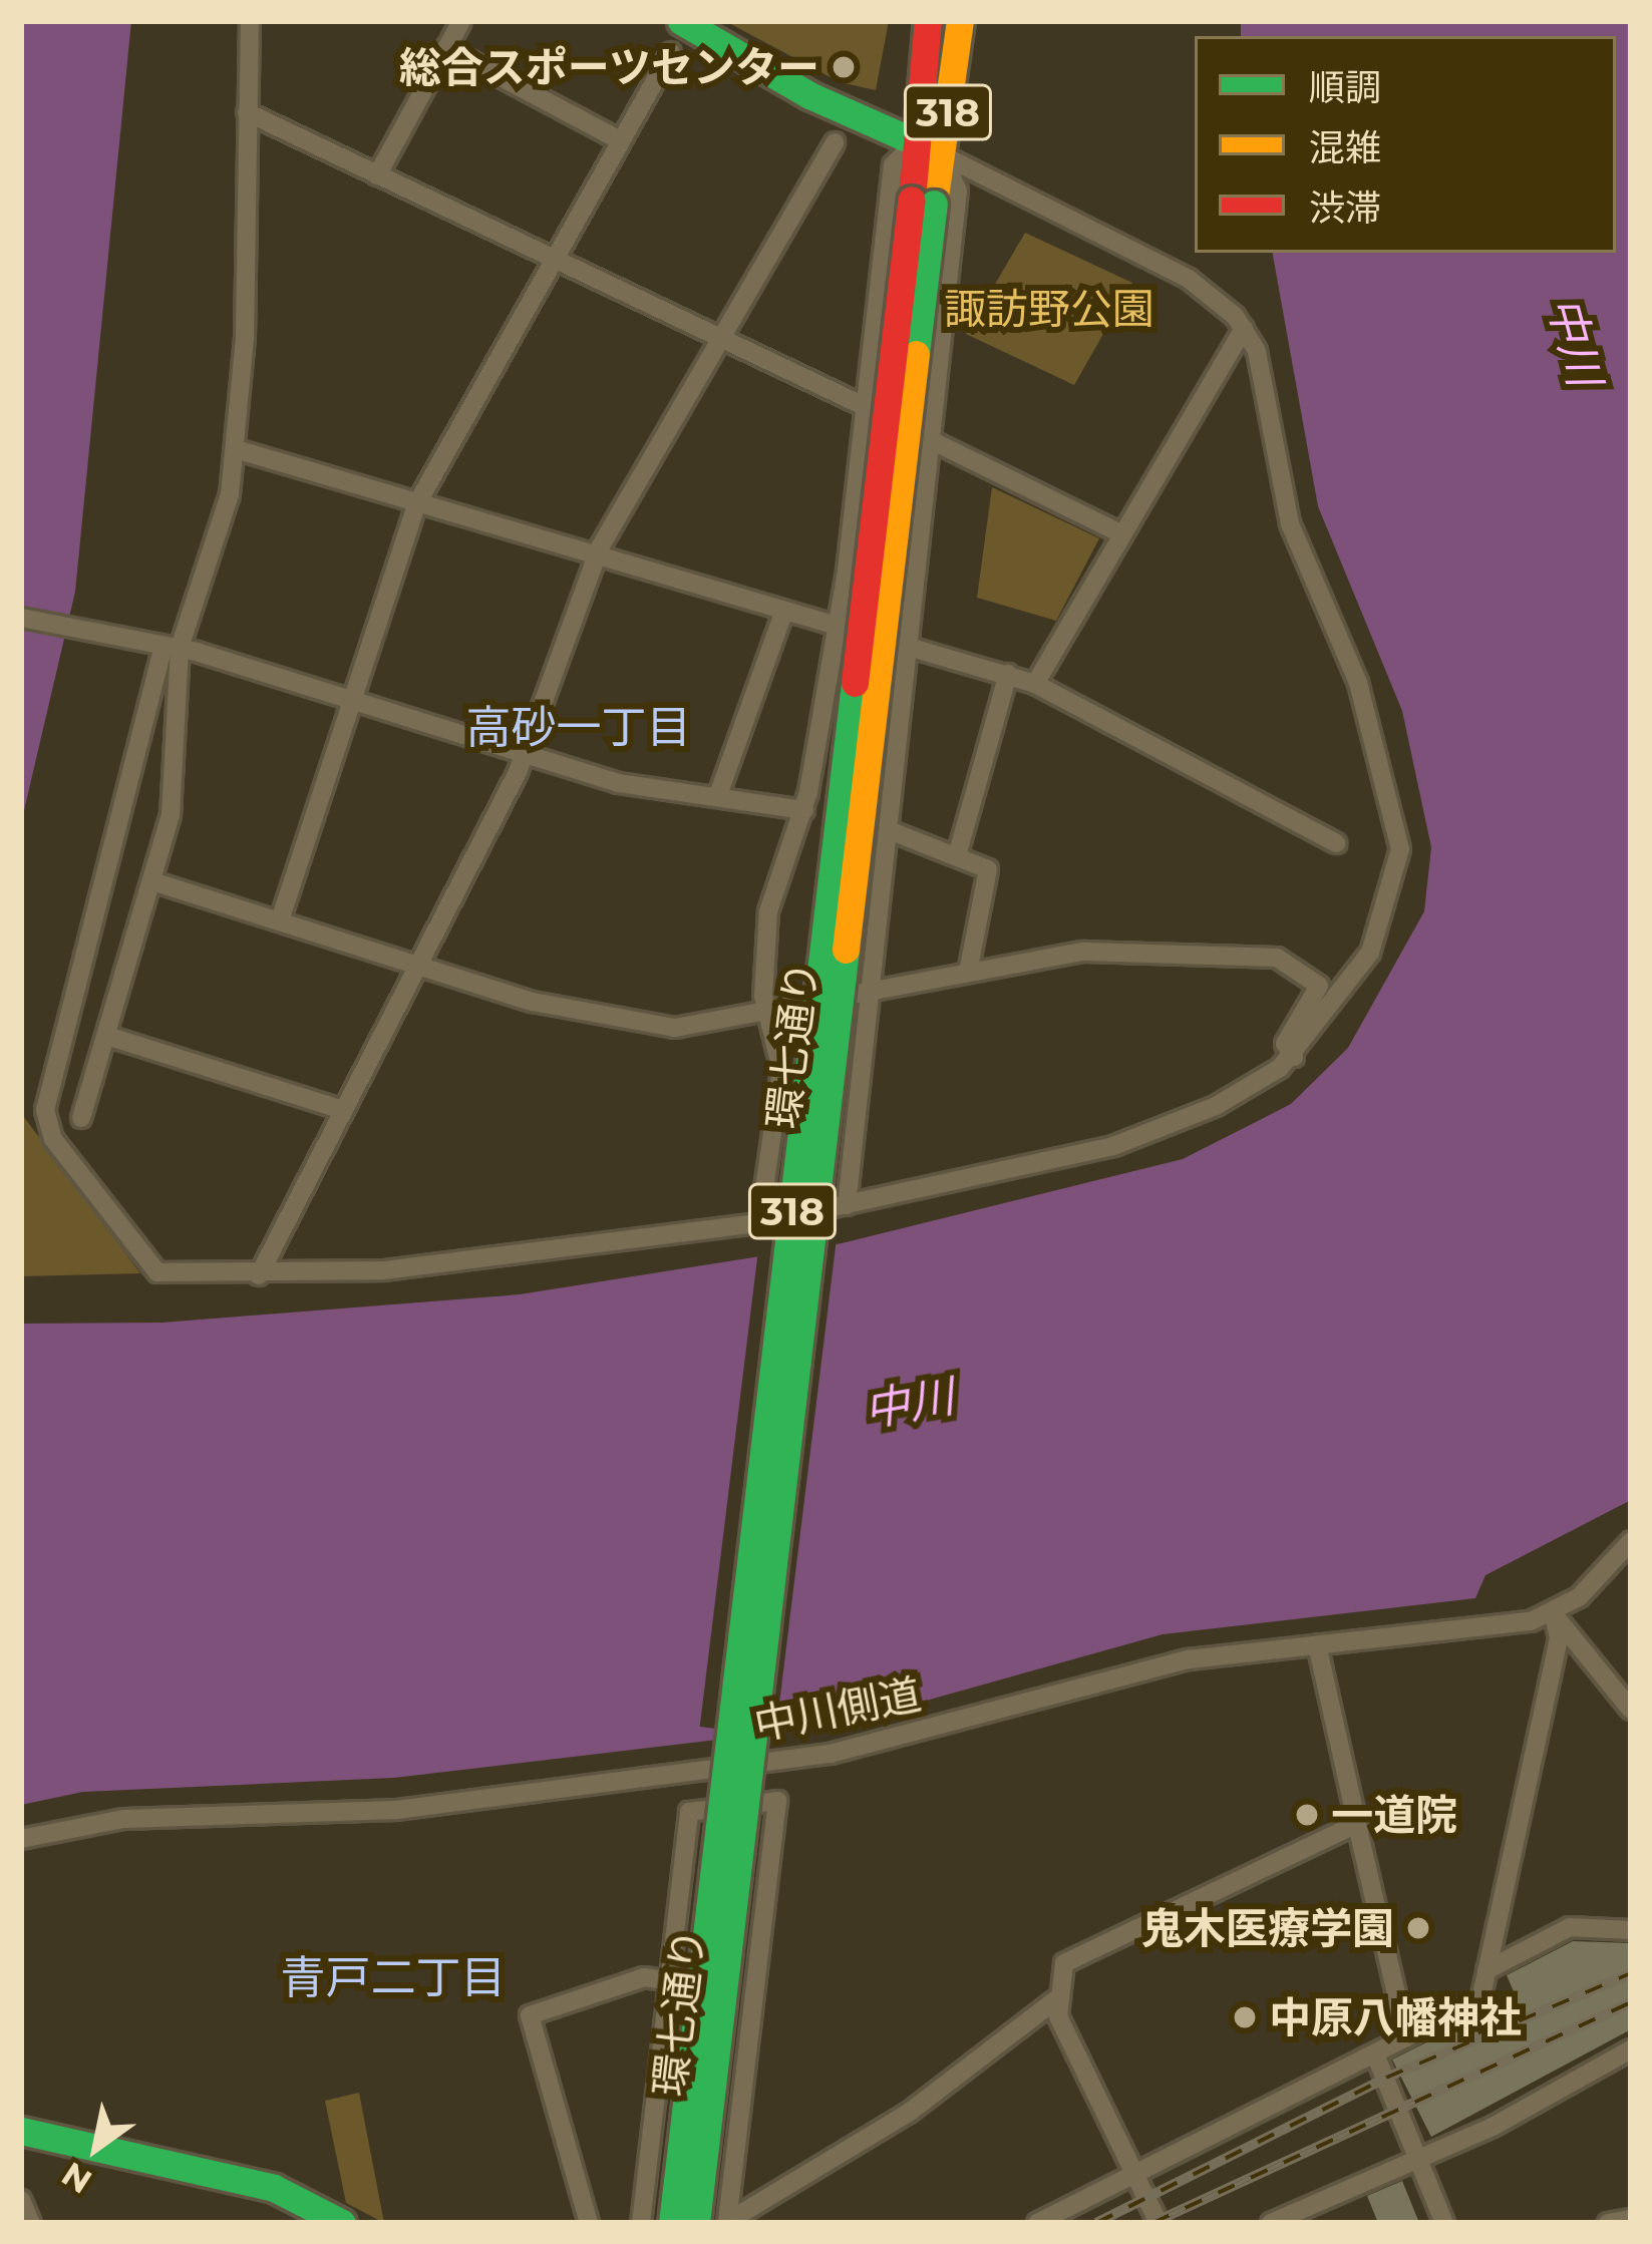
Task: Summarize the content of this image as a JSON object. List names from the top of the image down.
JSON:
{
  "streets": {
    "main road": ["318", "環七通り"],
    "street": ["中川側道"]
  },
  "districts": ["高砂一丁目", "青戸二丁目"],
  "water": ["中川"],
  "parks": ["諏訪野公園"],
  "places": [
    "総合スポーツセンター",
    "一道院",
    "鬼木医療学園",
    "中原八幡神社"
  ],
  "legend": ["順調", "混雑", "渋滞"],
  "north": "bottom left"
}
